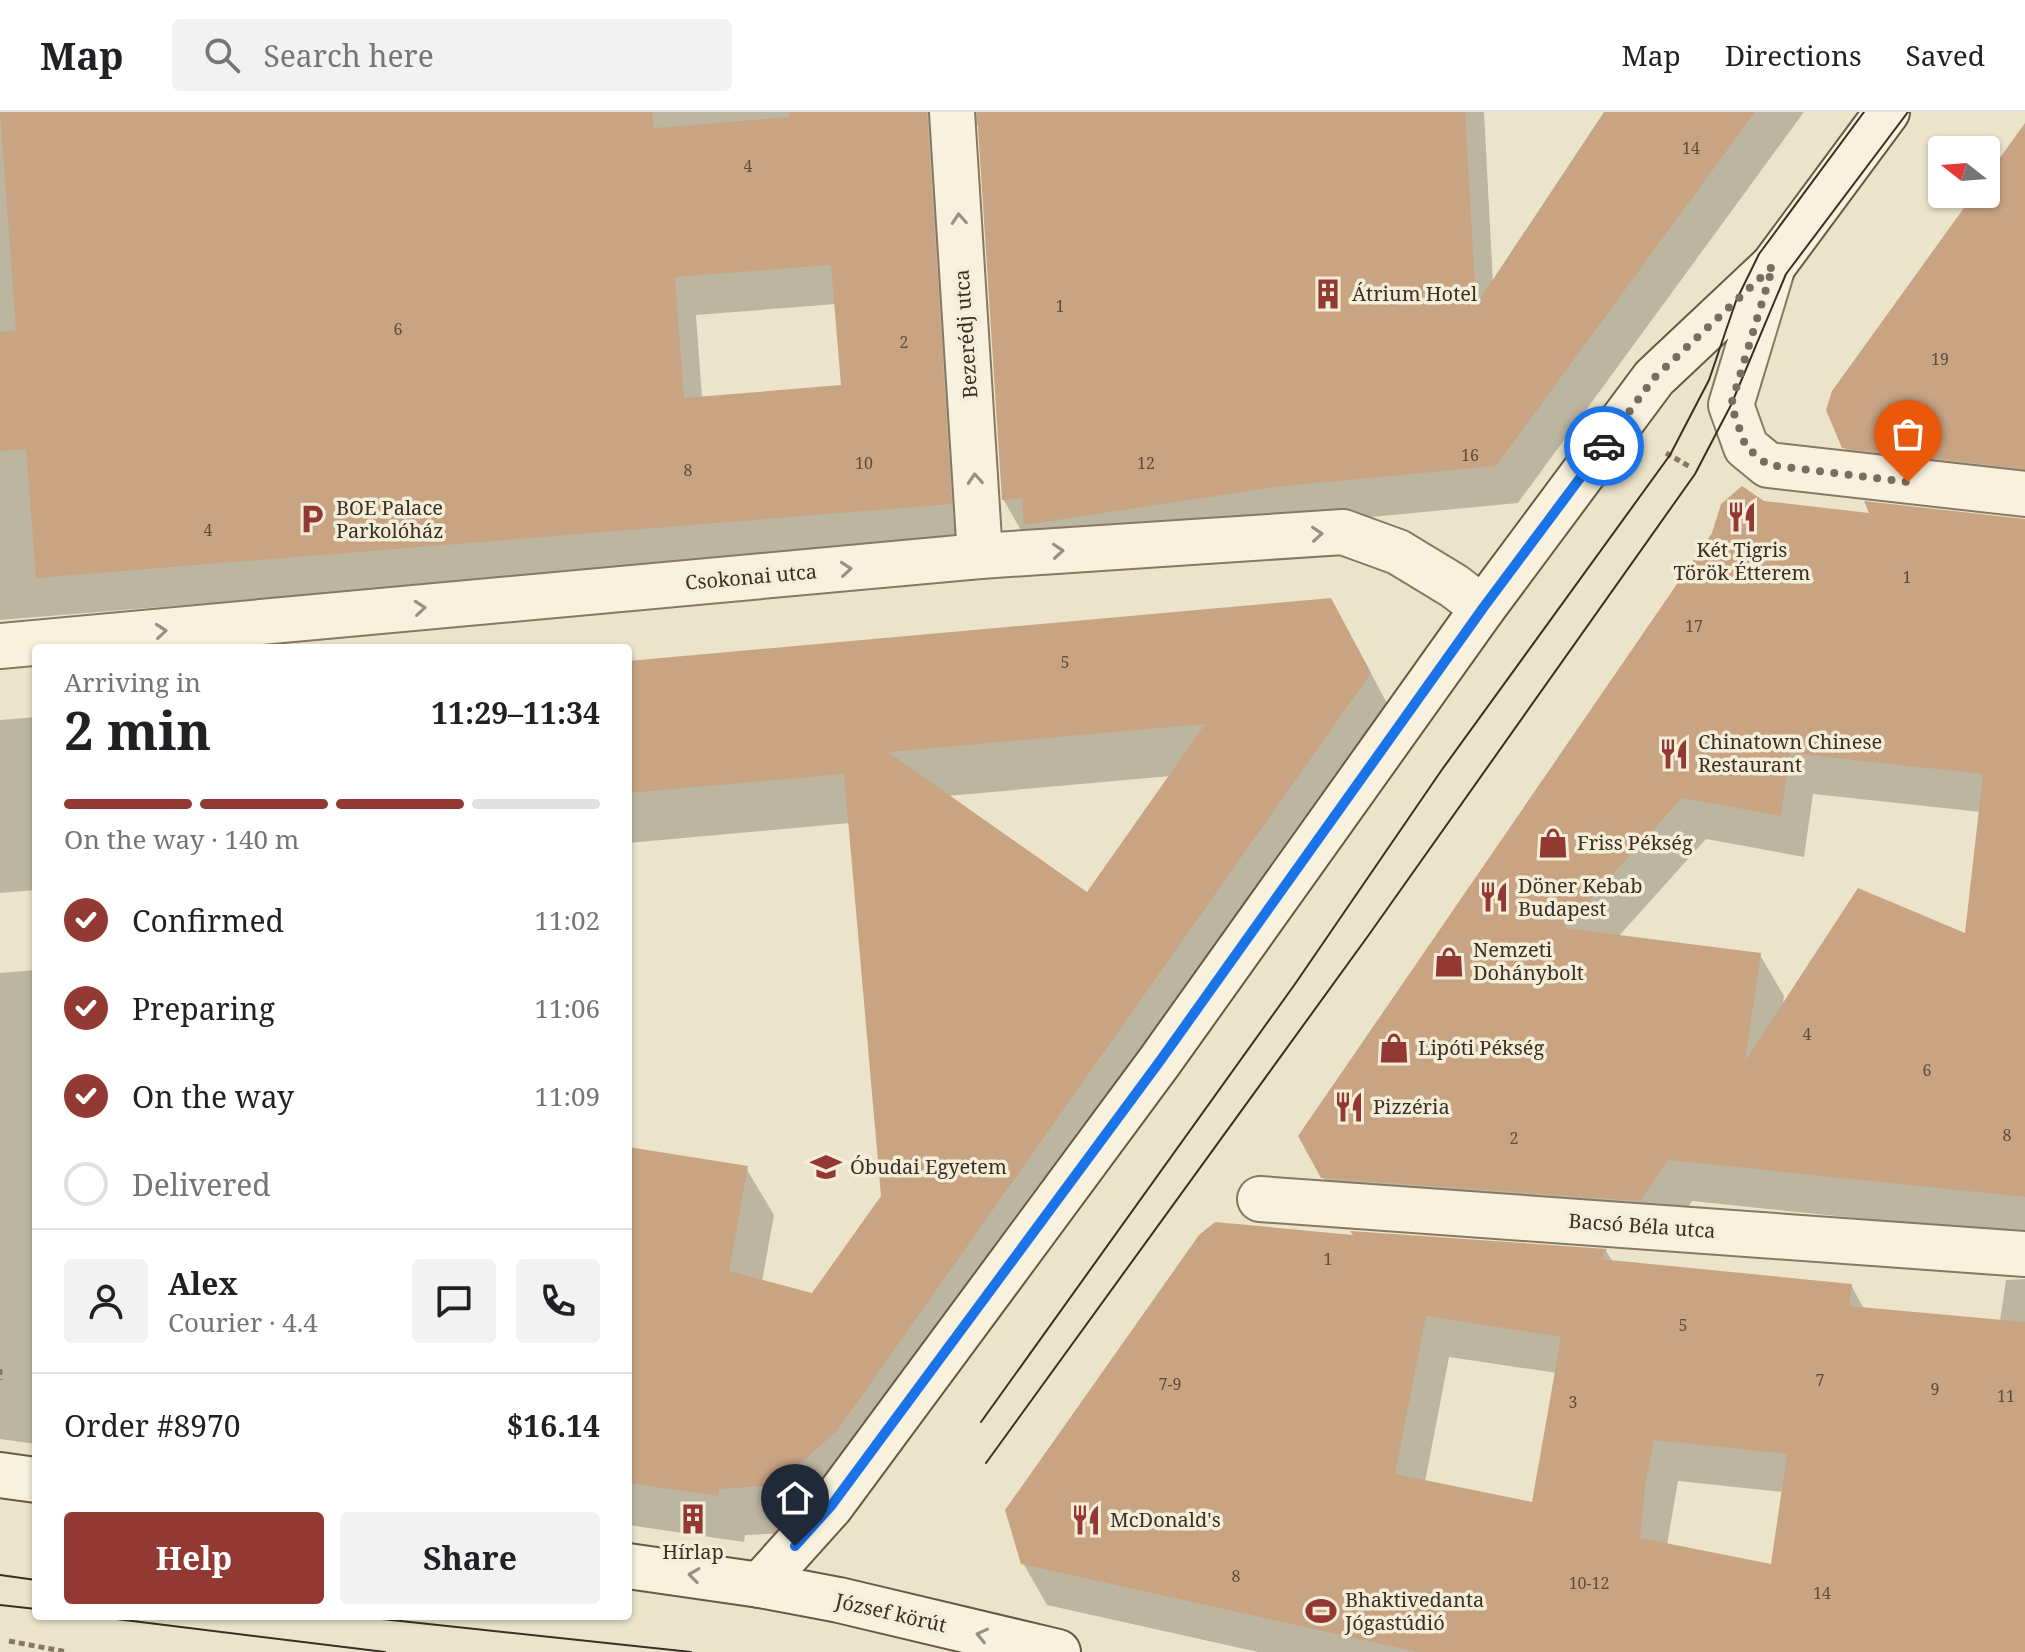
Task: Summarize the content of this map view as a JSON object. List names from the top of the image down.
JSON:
{
  "streets": {
    "street": [
      "Bezerédj utca",
      "Csokonai utca",
      "Bacsó Béla utca",
      "József körút"
    ]
  },
  "crossings": [
    ["Bezerédj utca", "Csokonai utca"]
  ],
  "one_way": ["Bezerédj utca", "Csokonai utca", "József körút"],
  "places": {
    "building": ["Átrium Hotel", "Hírlap"],
    "restaurant": [
      "Két Tigris Török Étterem",
      "Chinatown Chinese Restaurant",
      "Döner Kebab Budapest",
      "Pizzéria",
      "McDonald's"
    ],
    "parking": ["BOE Palace Parkolóház"],
    "shop": ["Friss Pékség", "Nemzeti Dohánybolt", "Lipóti Pékség"],
    "school or university": ["Óbudai Egyetem"],
    "sports": ["Bhaktivedanta Jógastúdió"]
  },
  "house_numbers": [
    "14",
    "4",
    "1",
    "6",
    "2",
    "19",
    "16",
    "10",
    "12",
    "8",
    "4",
    "1",
    "17",
    "5",
    "4",
    "6",
    "8",
    "2",
    "1",
    "5",
    "7",
    "7-9",
    "9",
    "11",
    "3",
    "8",
    "10-12",
    "14"
  ],
  "north": "left",
  "page": {
    "header": "Map",
    "search": "Search here",
    "nav": ["Map", "Directions", "Saved"],
    "heading": ["2 min", "Arriving in", "11:29–11:34"],
    "panel": [
      "Alex",
      "Courier · 4.4",
      "Order #8970",
      "$16.14"
    ],
    "bar": "On the way · 140 m",
    "list": [
      ["Confirmed", "11:02"],
      ["Preparing", "11:06"],
      ["On the way", "11:09"],
      "Delivered"
    ],
    "buttons": ["Help", "Share"]
  }
}
